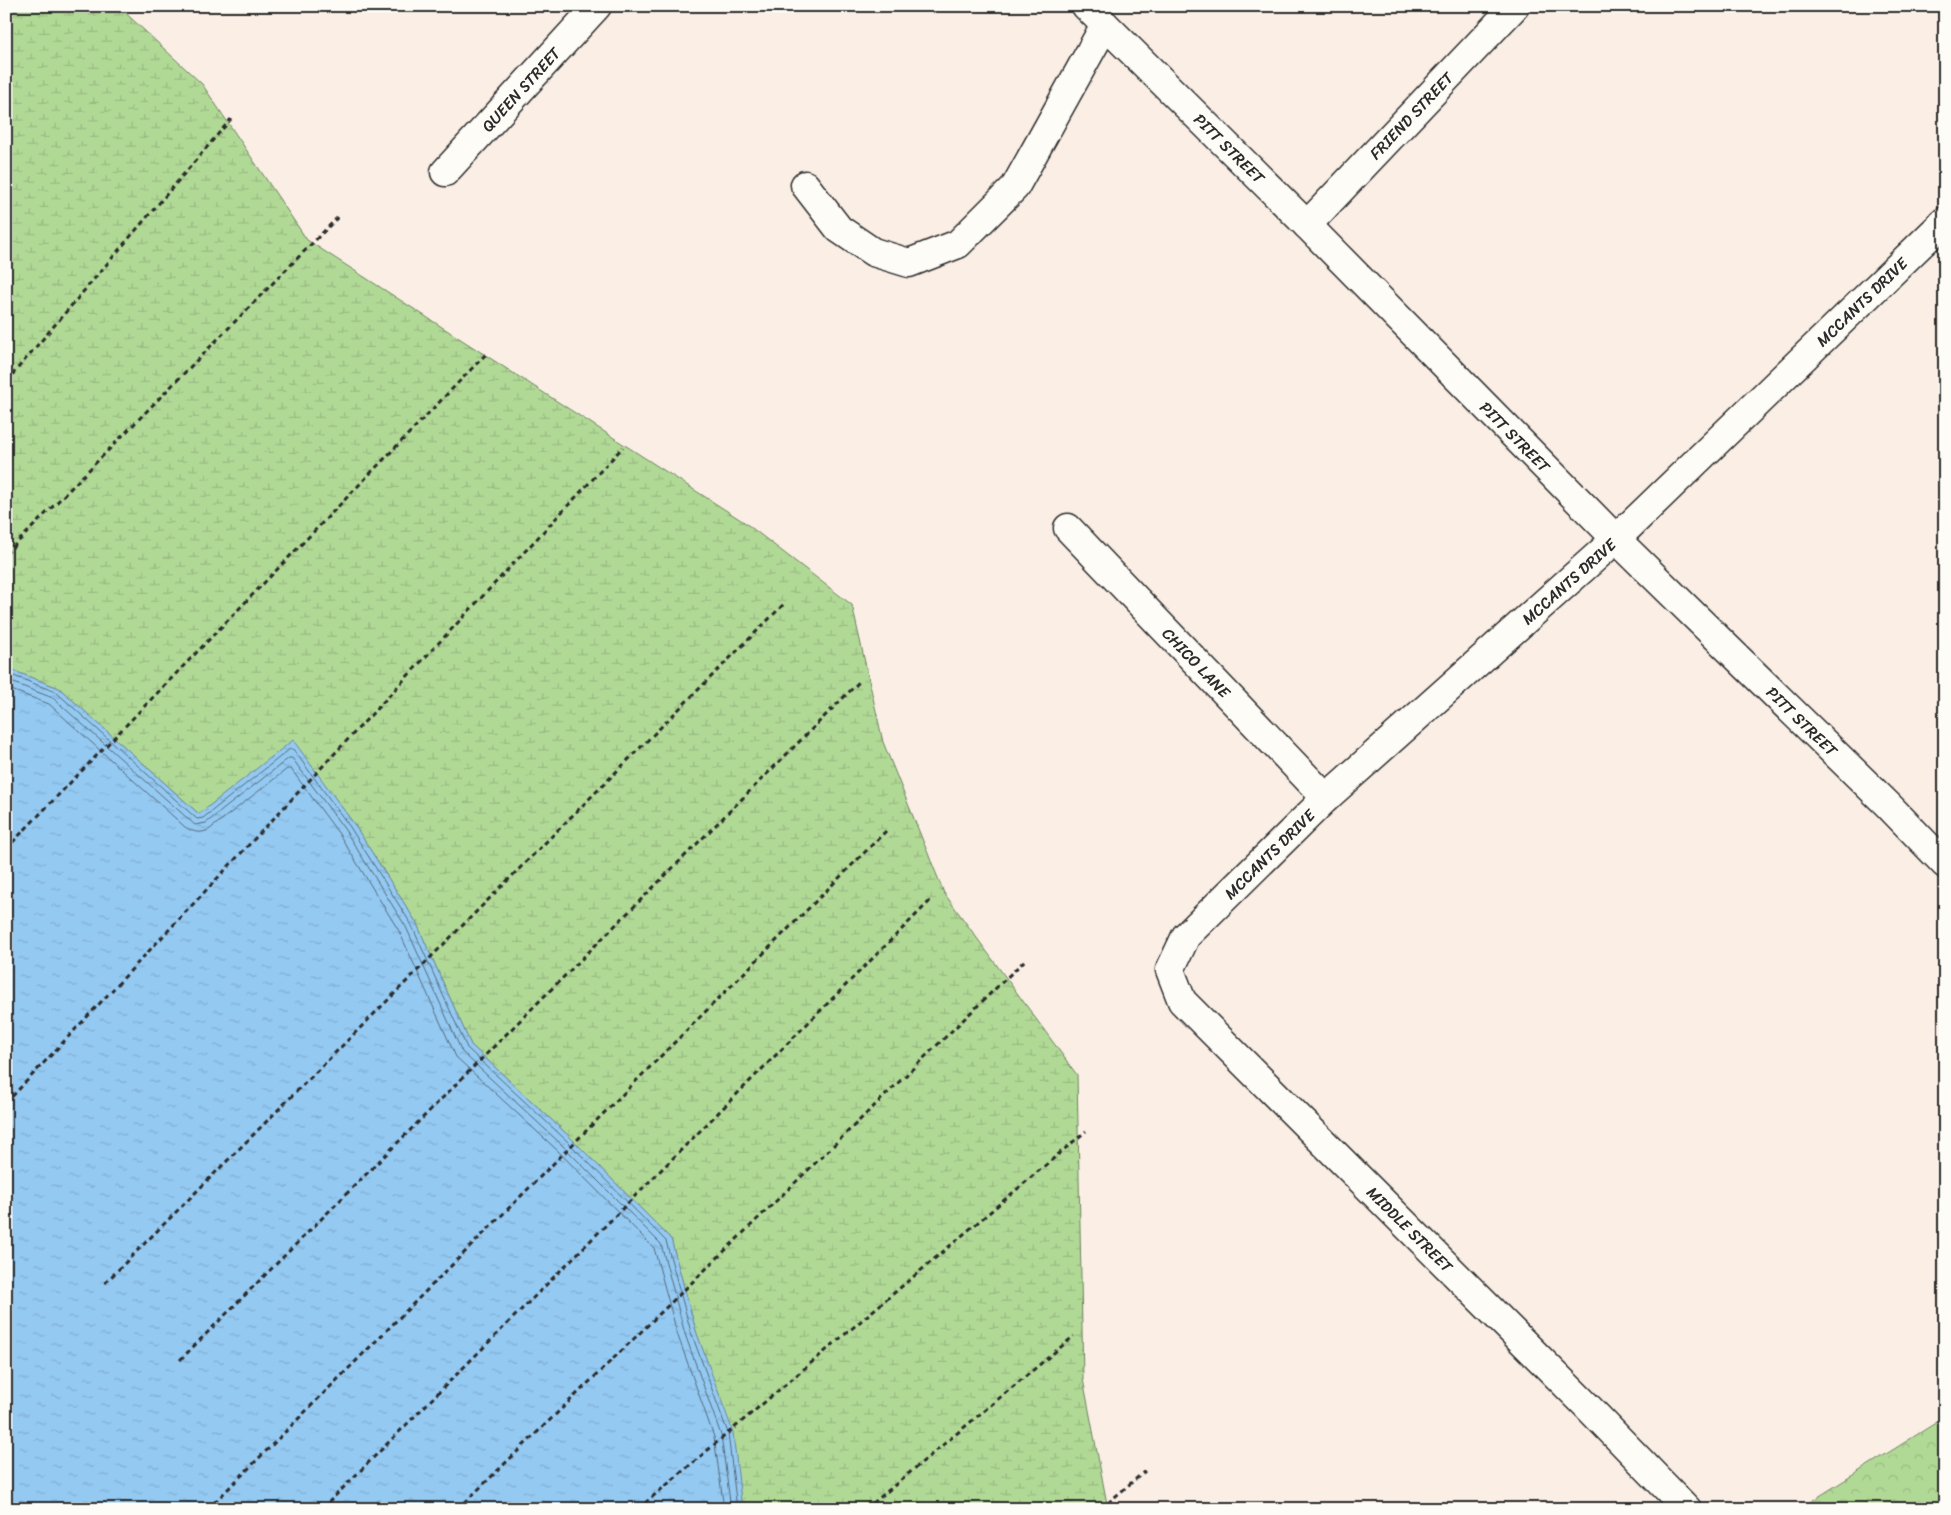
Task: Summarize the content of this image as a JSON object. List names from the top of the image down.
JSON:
{
  "streets": {
    "street": [
      "QUEEN STREET",
      "FRIEND STREET",
      "PITT STREET",
      "MCCANTS DRIVE",
      "CHICO LANE",
      "MIDDLE STREET"
    ]
  },
  "crossings": [
    ["FRIEND STREET", "PITT STREET"],
    ["PITT STREET", "MCCANTS DRIVE"],
    ["MCCANTS DRIVE", "CHICO LANE"],
    ["MCCANTS DRIVE", "MIDDLE STREET"]
  ]
}
